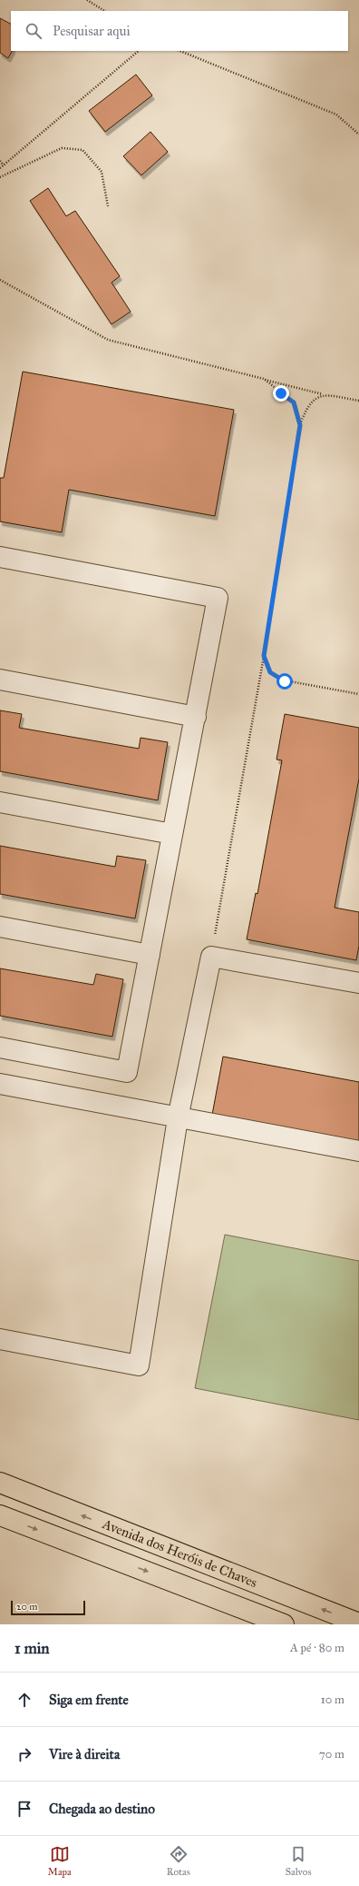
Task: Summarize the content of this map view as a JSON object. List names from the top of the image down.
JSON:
{
  "streets": {
    "main road": ["Avenida dos Heróis de Chaves"]
  },
  "scale_bar": "20 m",
  "page": {
    "search": "Pesquisar aqui",
    "scale": "20 m",
    "heading": ["1 min", "A pé · 80 m"],
    "list": [
      ["Siga em frente", "10 m"],
      ["Vire à direita", "70 m"],
      "Chegada ao destino"
    ],
    "nav": ["Mapa", "Rotas", "Salvos"]
  }
}
